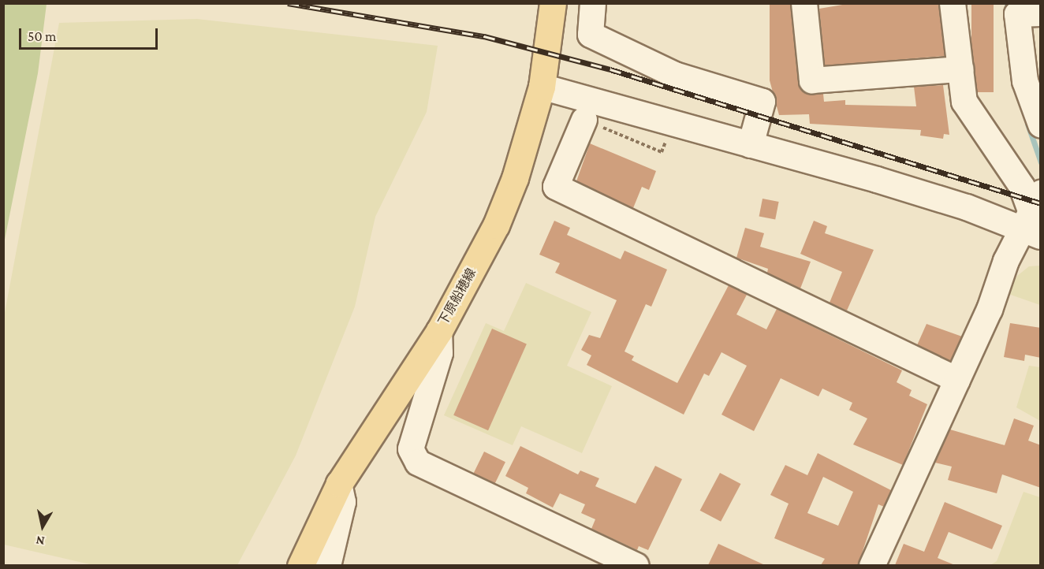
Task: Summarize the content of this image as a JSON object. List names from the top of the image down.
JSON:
{
  "streets": {
    "main road": ["下原船穂線"]
  },
  "scale_bar": "50 m",
  "north": "bottom"
}
